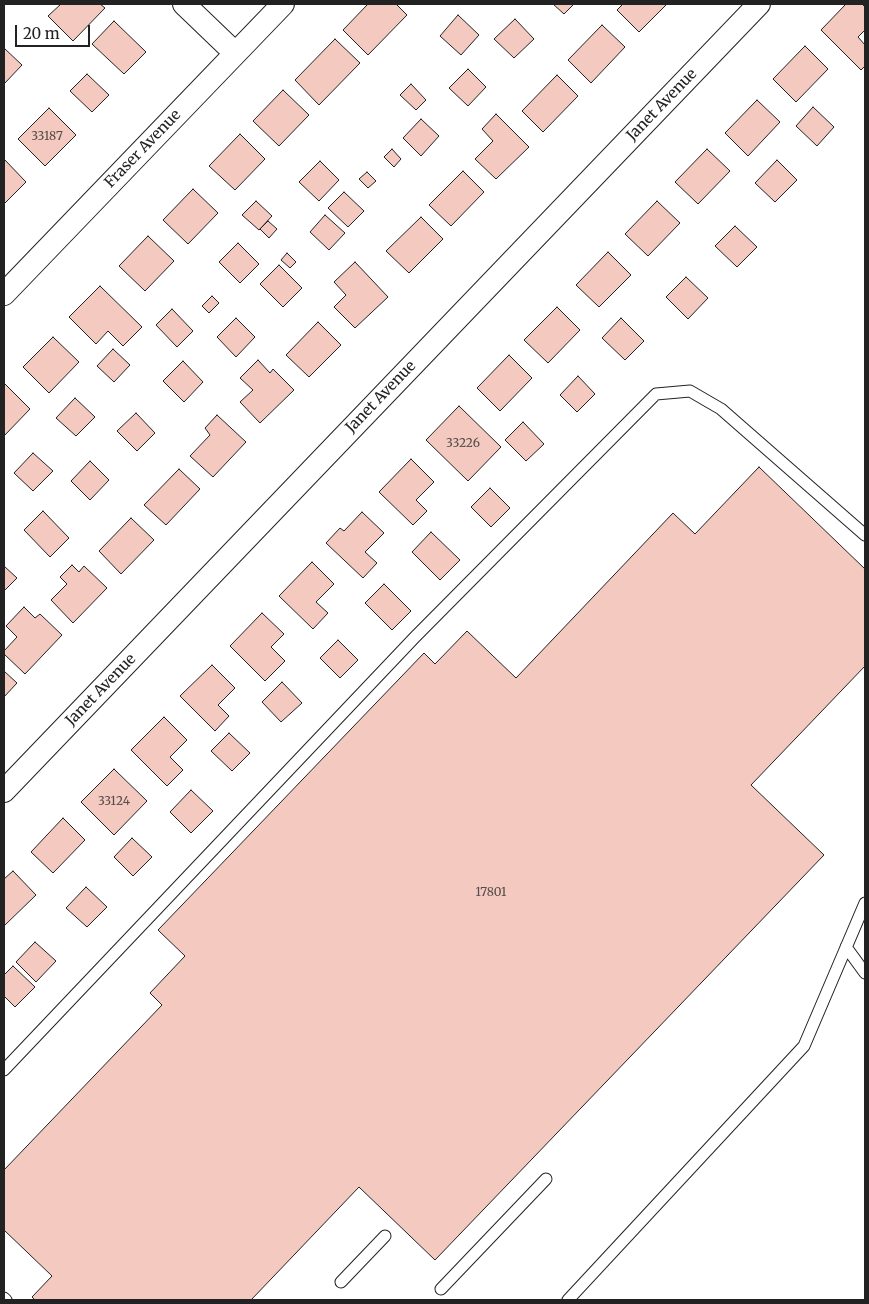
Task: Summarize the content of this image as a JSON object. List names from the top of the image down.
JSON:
{
  "streets": {
    "street": ["Janet Avenue", "Fraser Avenue"]
  },
  "house_numbers": [
    "33187",
    "33226",
    "33124",
    "17801"
  ],
  "scale_bar": "20 m"
}
